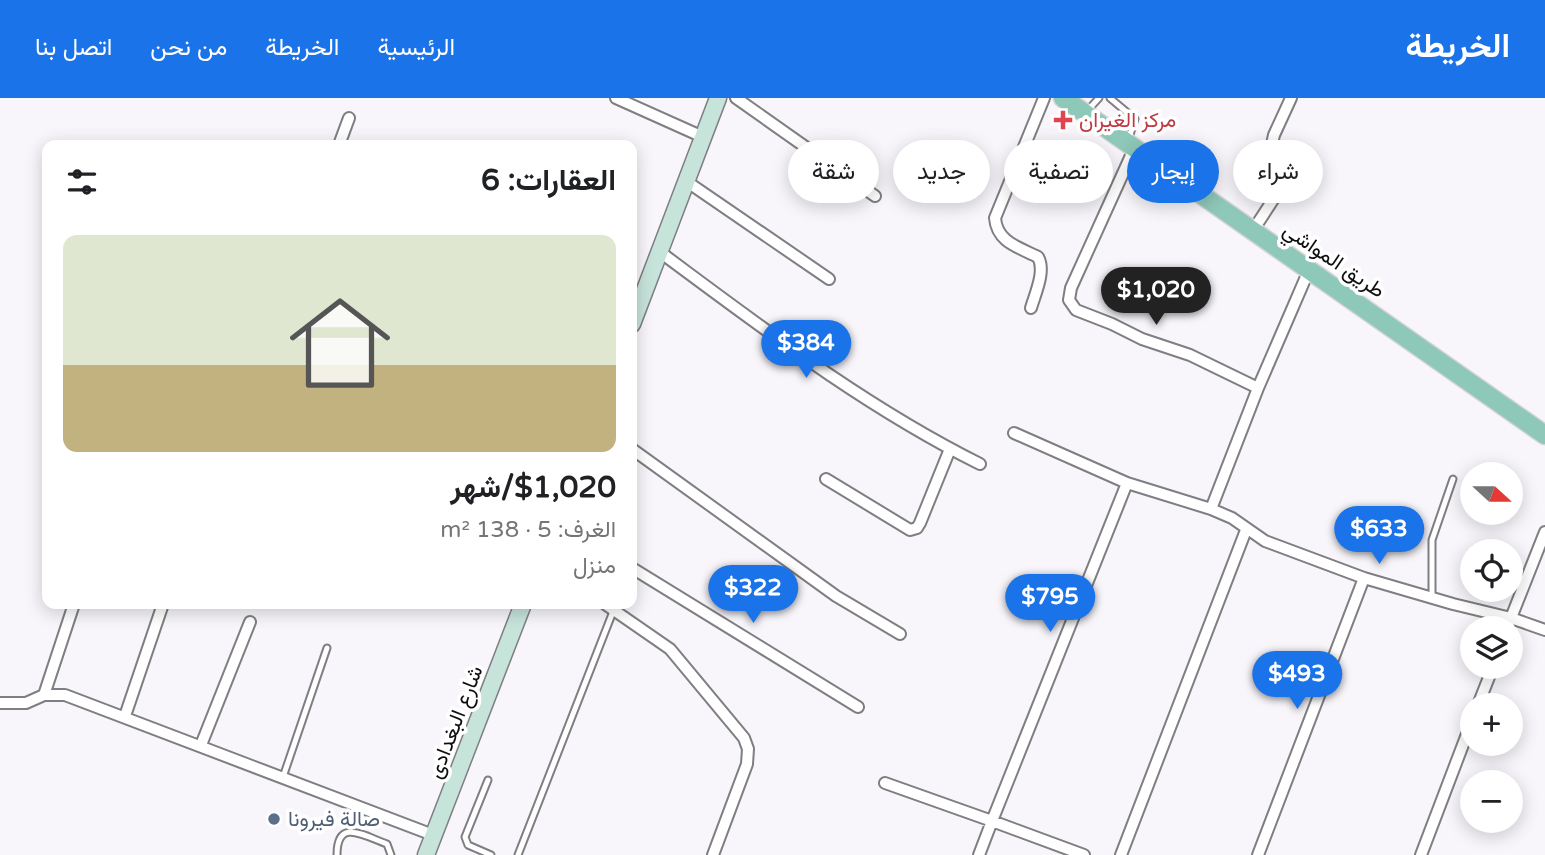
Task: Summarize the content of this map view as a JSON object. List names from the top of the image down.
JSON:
{
  "streets": {
    "main road": ["طريق المواشي"],
    "street": ["شارع البغدادى"]
  },
  "places": {
    "health": ["مركز الغيران"],
    "other": ["صالة فيرونا"]
  },
  "north": "right",
  "page": {
    "header": "الخريطة",
    "nav": [
      "الرئيسية",
      "الخريطة",
      "من نحن",
      "اتصل بنا"
    ],
    "chip": [
      "شراء",
      "إيجار",
      "تصفية",
      "جديد",
      "شقة"
    ],
    "heading": "العقارات: 6",
    "list": [
      {
        "name": "$1,020/شهر",
        "note": "الغرف: 5 · 138 m² · منزل"
      }
    ],
    "price": [
      "$1,020",
      "$384",
      "$633",
      "$322",
      "$795",
      "$493"
    ],
    "map_buttons": ["+", "−"]
  }
}
